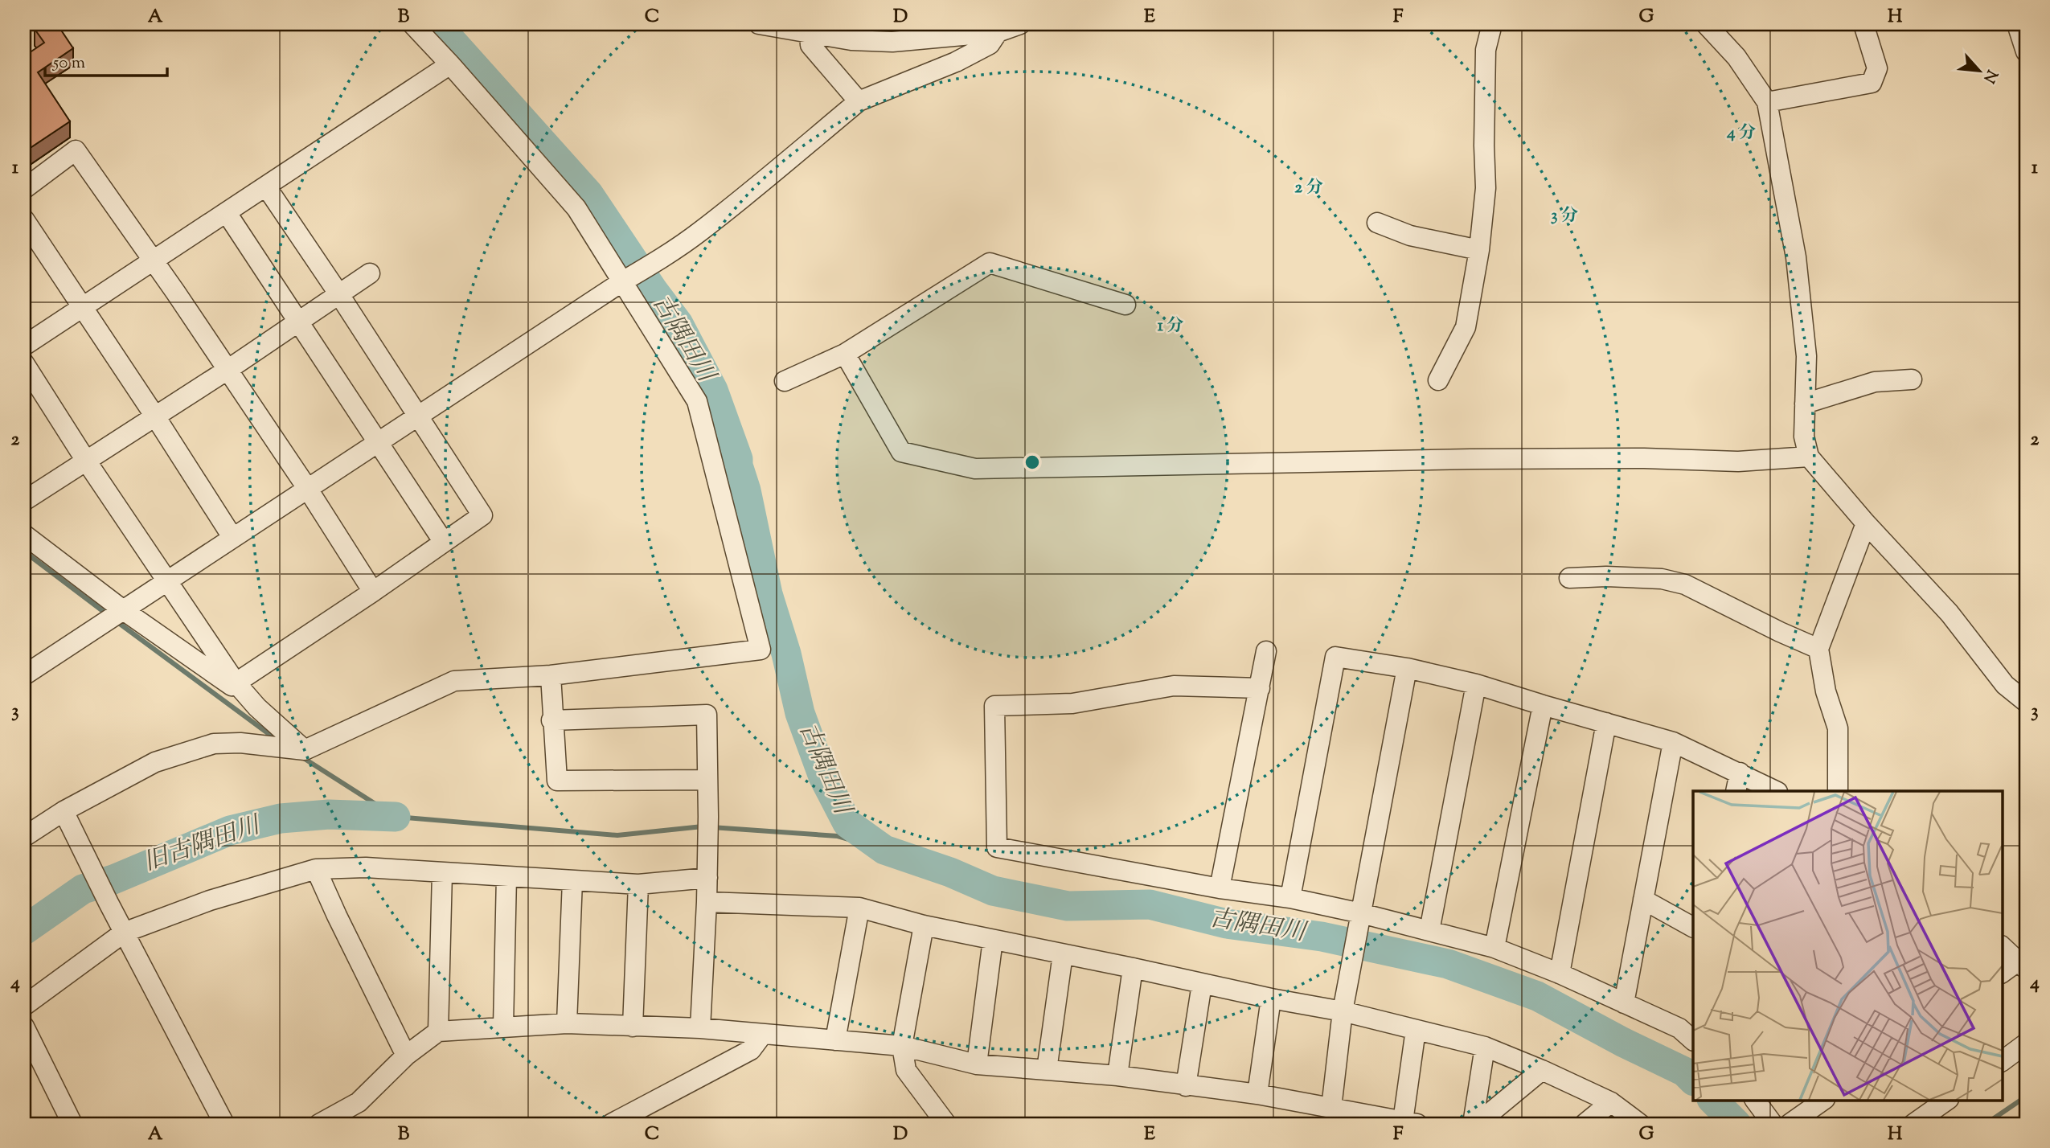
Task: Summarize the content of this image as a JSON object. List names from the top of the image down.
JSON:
{
  "water": ["古隅田川", "旧古隅田川"],
  "scale_bar": "50 m",
  "north": "bottom right",
  "grid": {
    "columns": [
      "A",
      "B",
      "C",
      "D",
      "E",
      "F",
      "G",
      "H"
    ],
    "rows": [
      "1",
      "2",
      "3",
      "4"
    ]
  },
  "rings": [
    "4 分",
    "2 分",
    "3 分",
    "1 分"
  ]
}
